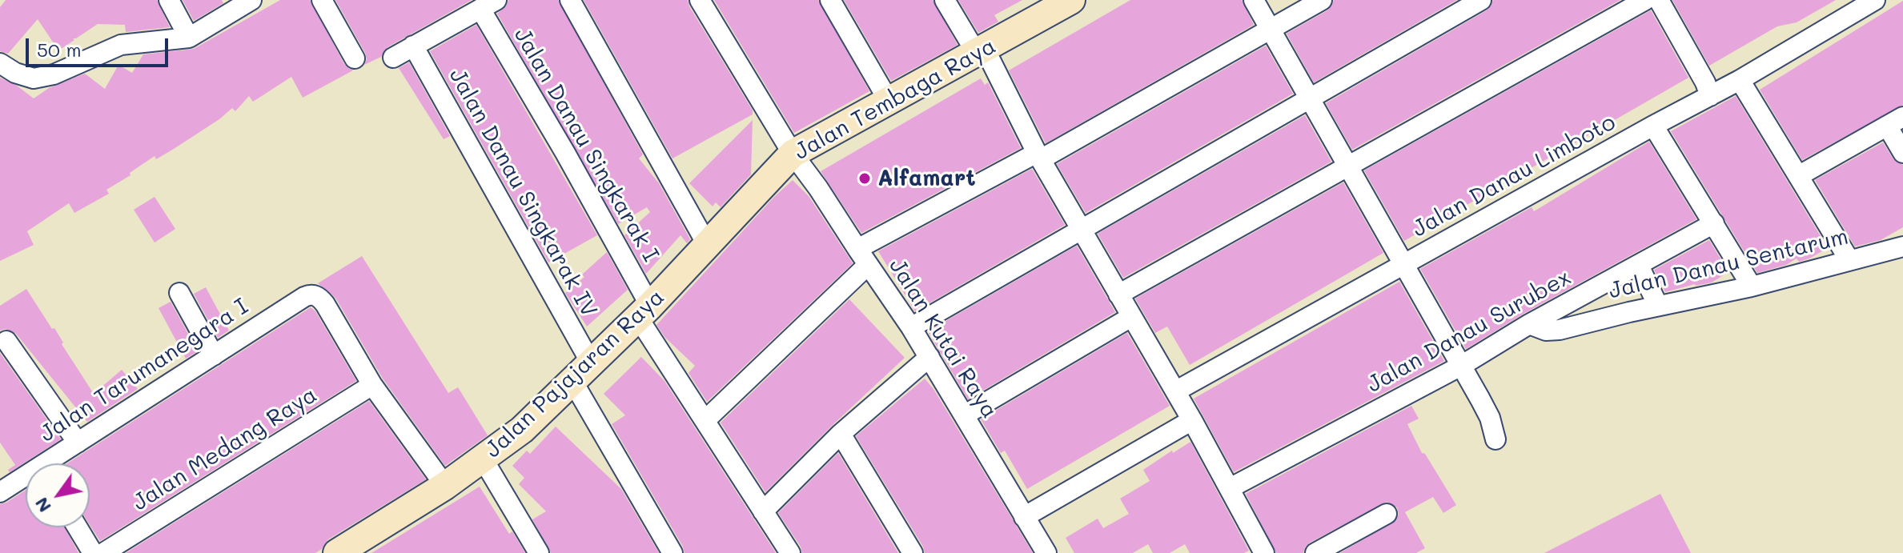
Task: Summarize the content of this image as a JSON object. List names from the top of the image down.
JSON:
{
  "streets": {
    "street": [
      "Jalan Tembaga Raya",
      "Jalan Danau Singkarak I",
      "Jalan Danau Limboto",
      "Jalan Danau Singkarak IV",
      "Jalan Danau Sentarum",
      "Jalan Danau Surubex",
      "Jalan Kutai Raya",
      "Jalan Tarumanegara I",
      "Jalan Pajajaran Raya",
      "Jalan Medang Raya"
    ]
  },
  "crossings": [
    ["Jalan Tembaga Raya", "Jalan Kutai Raya"],
    ["Jalan Tembaga Raya", "Jalan Pajajaran Raya"],
    ["Jalan Danau Singkarak I", "Jalan Pajajaran Raya"],
    ["Jalan Danau Singkarak IV", "Jalan Pajajaran Raya"],
    ["Jalan Danau Sentarum", "Jalan Danau Surubex"],
    ["Jalan Tarumanegara I", "Jalan Medang Raya"]
  ],
  "places": ["Alfamart"],
  "scale_bar": "50 m",
  "north": "bottom left"
}
